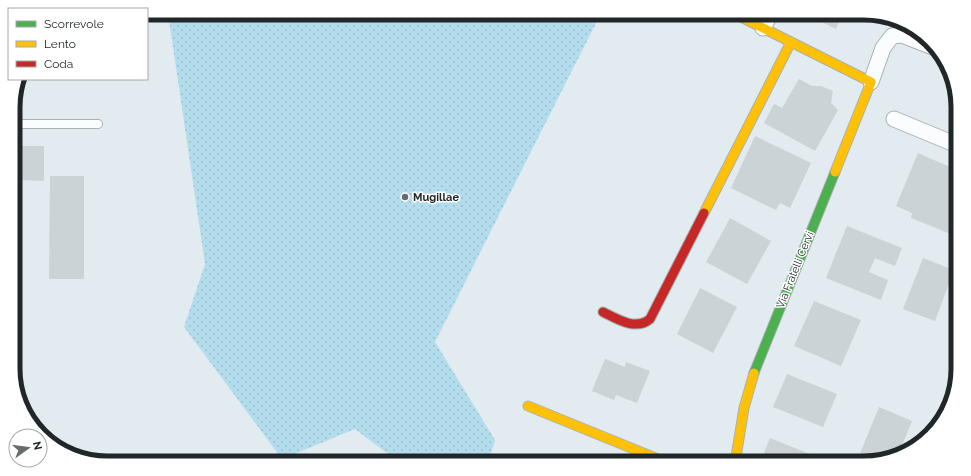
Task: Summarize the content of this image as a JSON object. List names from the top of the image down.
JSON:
{
  "streets": {
    "street": ["Via Fratelli Cervi"]
  },
  "places": ["Mugillae"],
  "legend": ["Scorrevole", "Lento", "Coda"],
  "north": "right"
}
